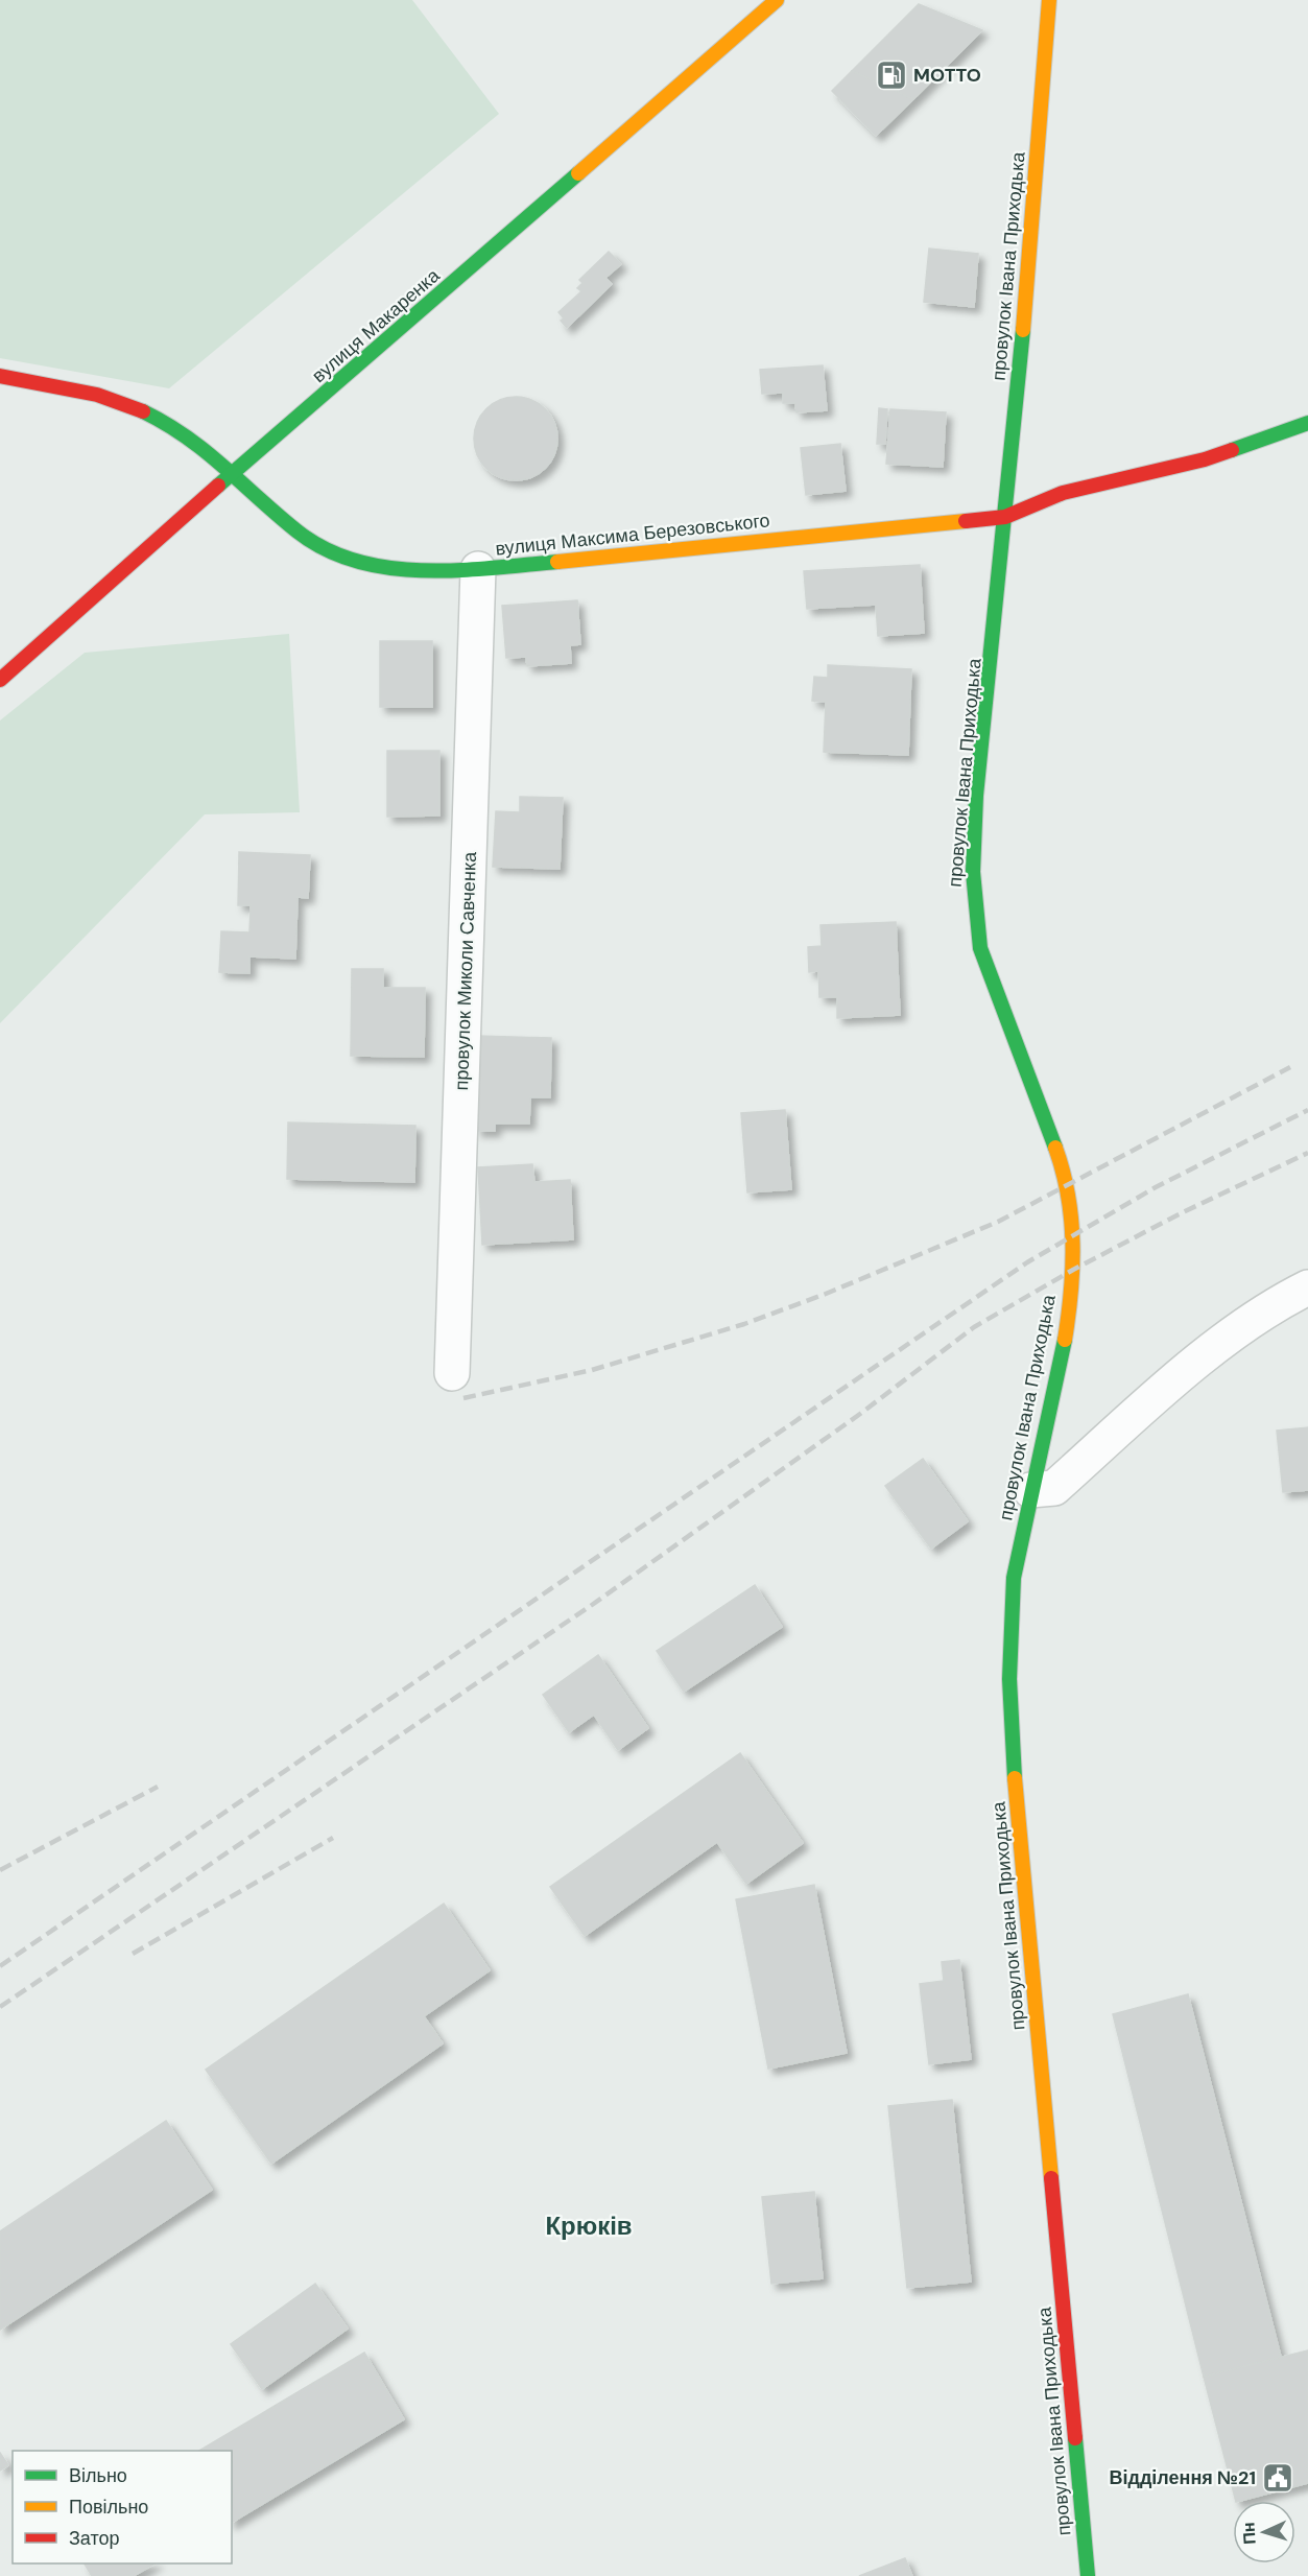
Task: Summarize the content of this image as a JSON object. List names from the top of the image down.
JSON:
{
  "streets": {
    "street": [
      "провулок Івана Приходька",
      "вулиця Макаренка",
      "вулиця Максима Березовського",
      "провулок Миколи Савченка"
    ]
  },
  "crossings": [
    ["провулок Івана Приходька", "вулиця Максима Березовського"],
    ["вулиця Макаренка", "вулиця Максима Березовського"],
    ["вулиця Максима Березовського", "провулок Миколи Савченка"]
  ],
  "districts": ["Крюків"],
  "places": {
    "fuel station": ["MOTTO"],
    "public building": ["Відділення №21"]
  },
  "legend": ["Вільно", "Повільно", "Затор"],
  "north": "left"
}
